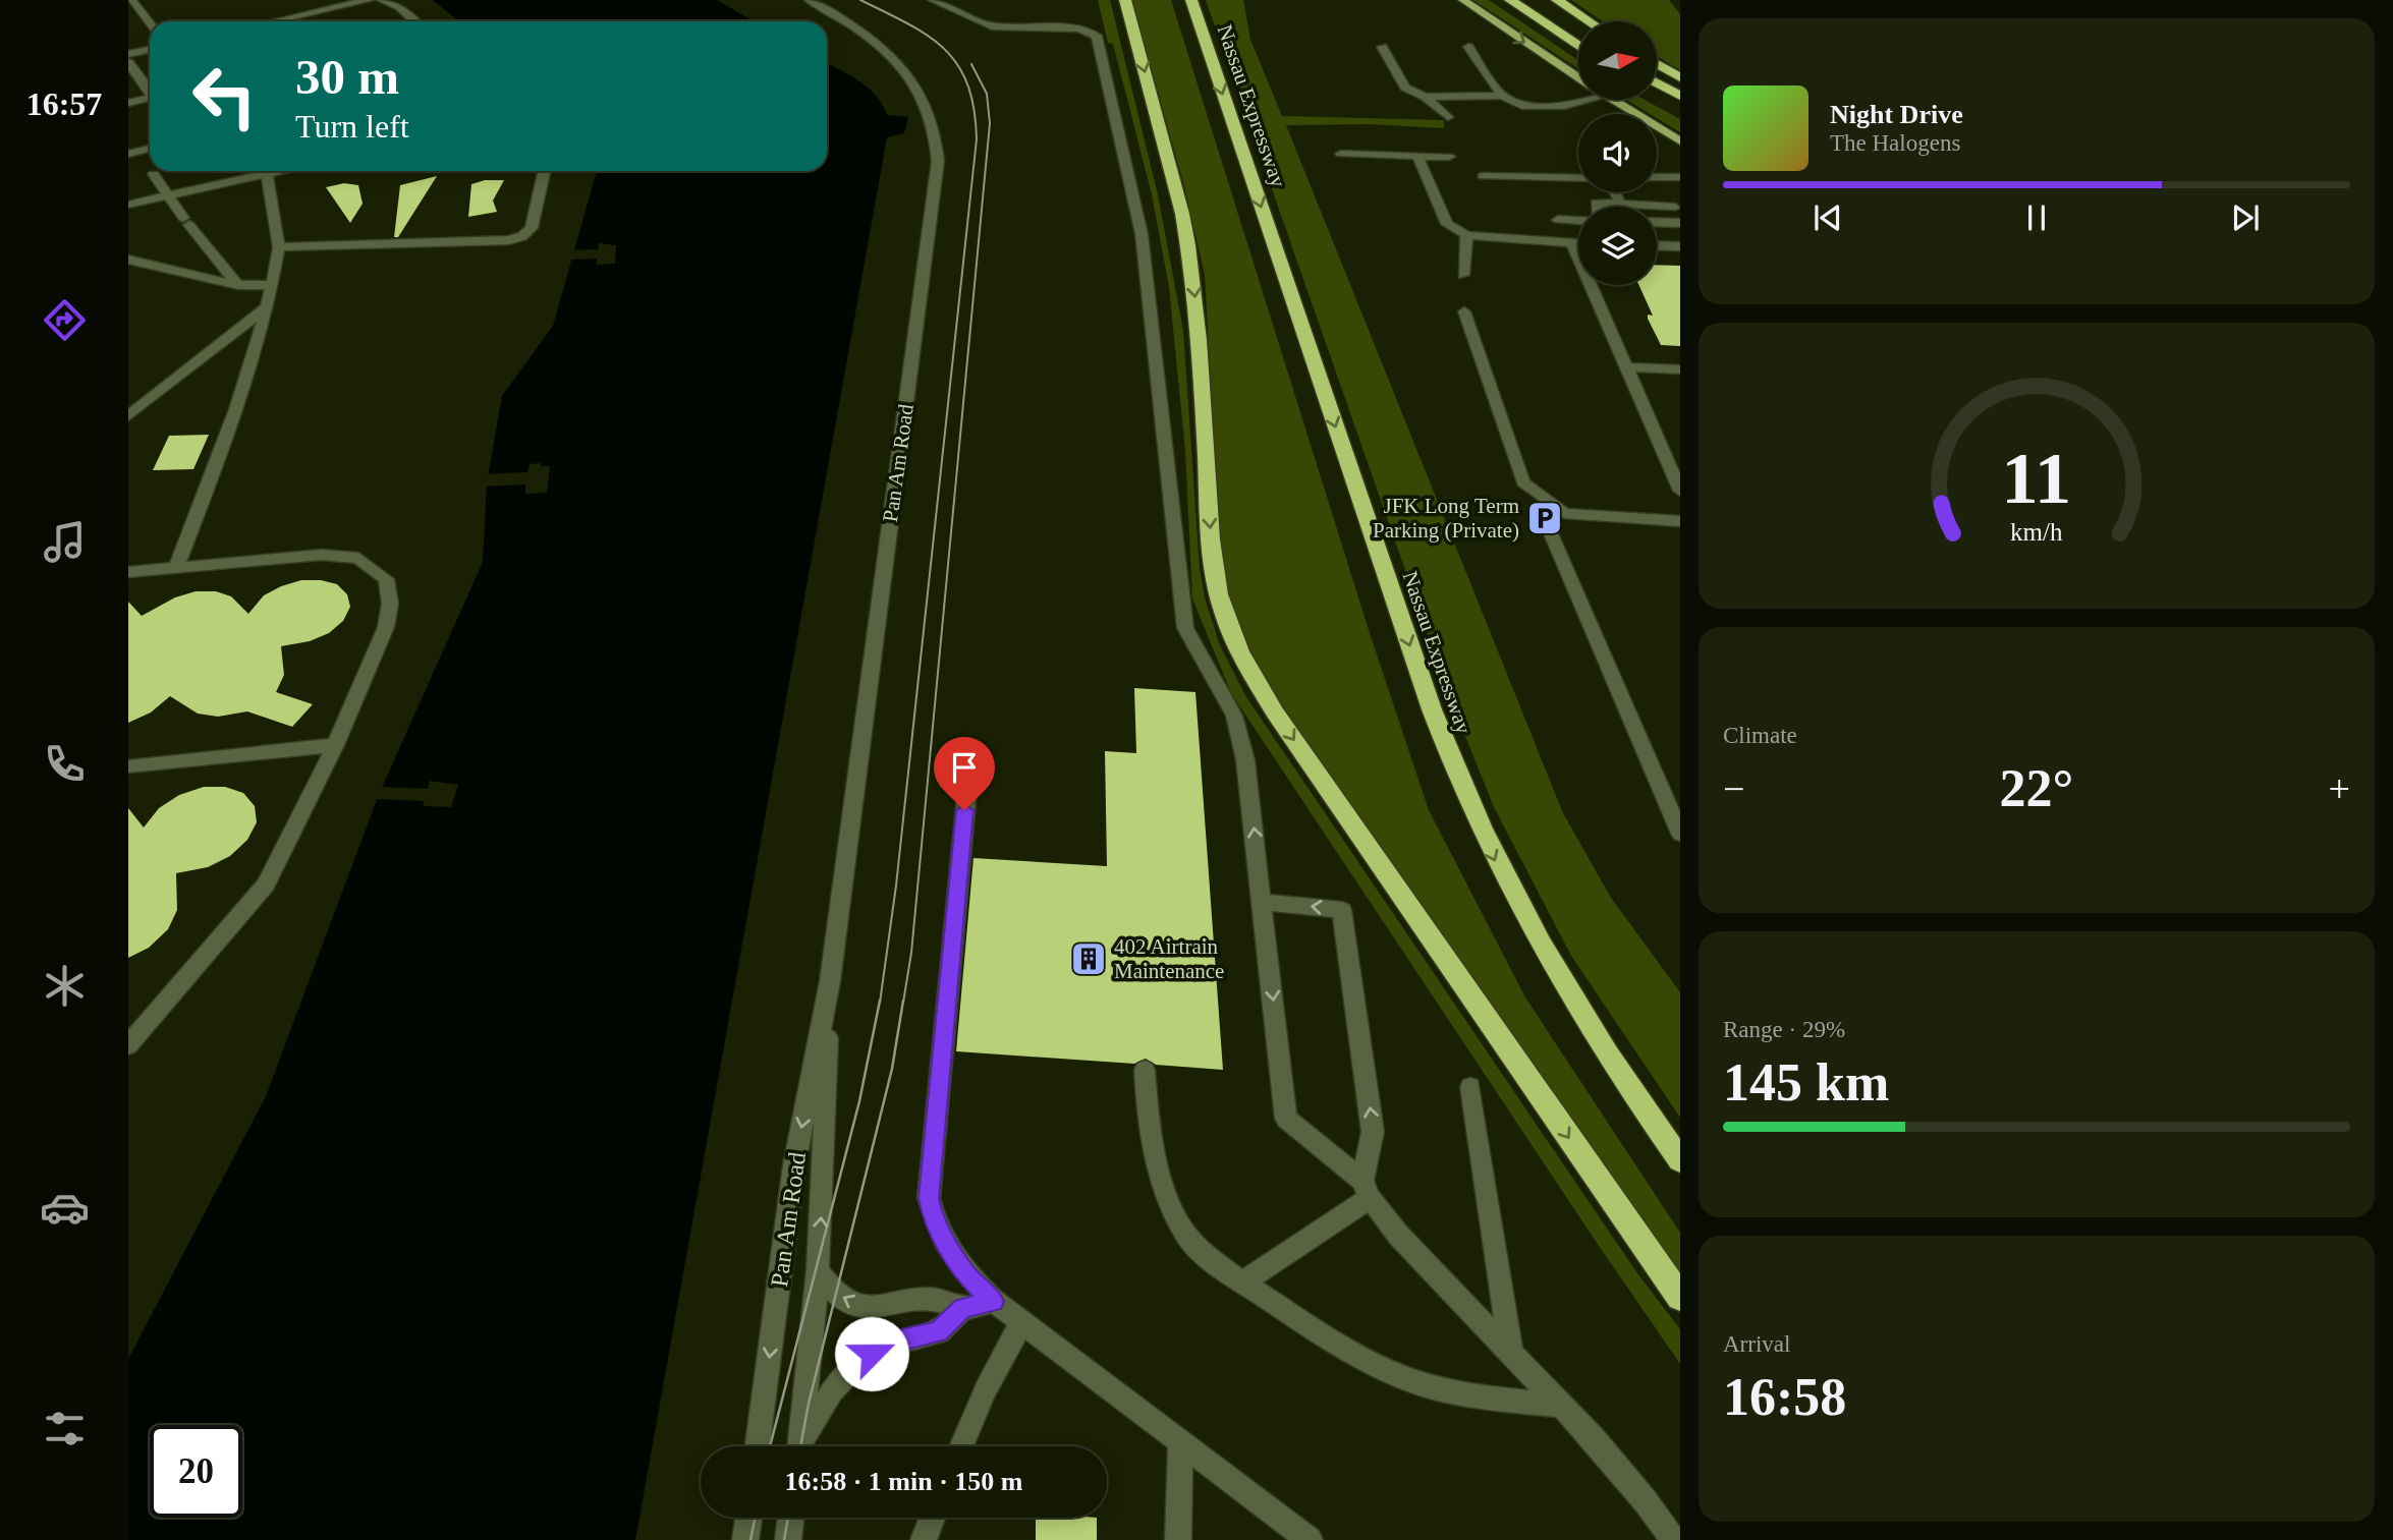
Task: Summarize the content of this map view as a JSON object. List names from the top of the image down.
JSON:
{
  "streets": {
    "highway": ["Nassau Expressway"],
    "street": ["Pan Am Road"]
  },
  "places": {
    "parking": ["JFK Long Term Parking (Private)"],
    "building": ["402 Airtrain Maintenance"]
  },
  "north": "right",
  "page": {
    "tabs": "16:57",
    "turn": ["30 m", "Turn left"],
    "song": ["Night Drive", "The Halogens"],
    "tile": [
      "Climate",
      ["Range · 29%", "145 km"],
      ["Arrival", "16:58"]
    ],
    "heat": ["−", "22°", "+"],
    "limit": "20",
    "trip": "16:58 · 1 min · 150 m",
    "gauge": ["11", "km/h"]
  }
}
